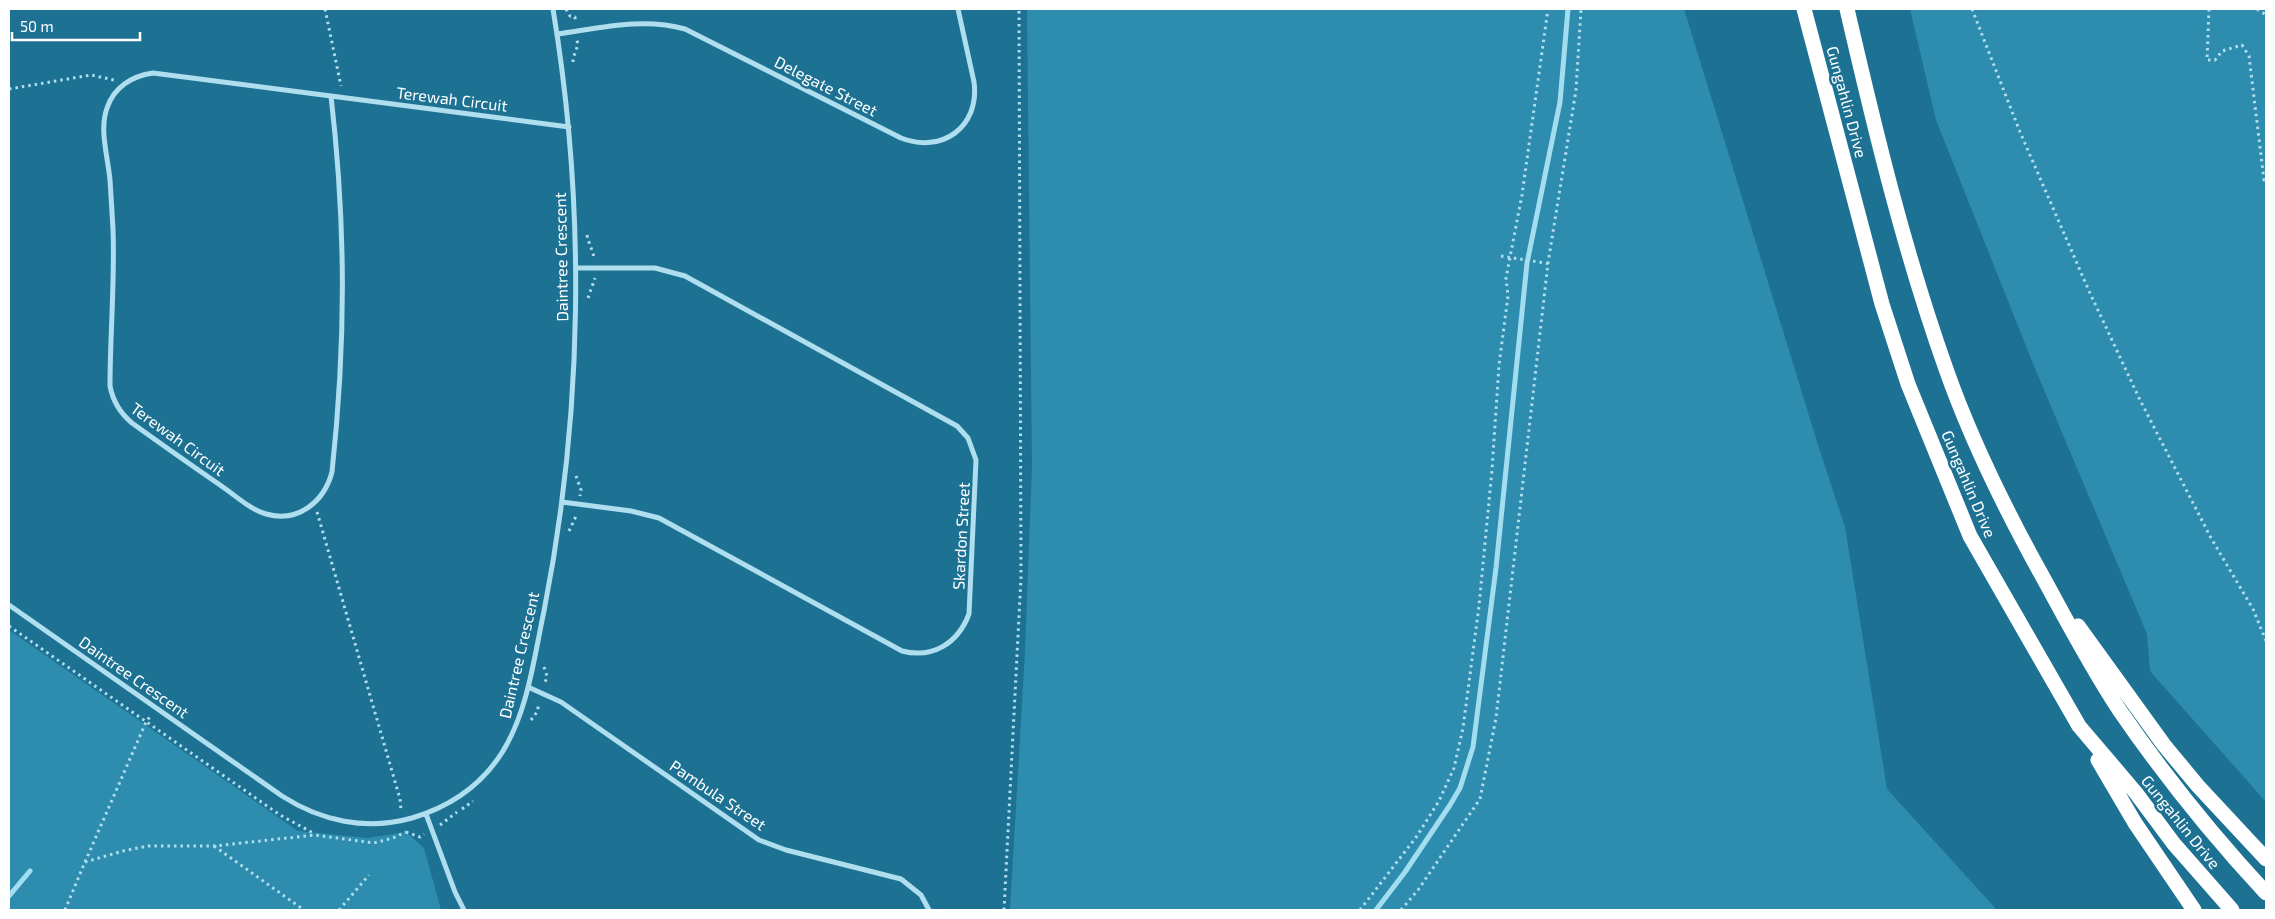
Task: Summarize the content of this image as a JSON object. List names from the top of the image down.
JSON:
{
  "streets": {
    "highway": ["Gungahlin Drive"],
    "street": [
      "Delegate Street",
      "Terewah Circuit",
      "Daintree Crescent",
      "Skardon Street",
      "Pambula Street"
    ]
  },
  "crossings": [
    ["Delegate Street", "Daintree Crescent"],
    ["Terewah Circuit", "Daintree Crescent"],
    ["Daintree Crescent", "Skardon Street"],
    ["Daintree Crescent", "Pambula Street"]
  ],
  "scale_bar": "50 m"
}
